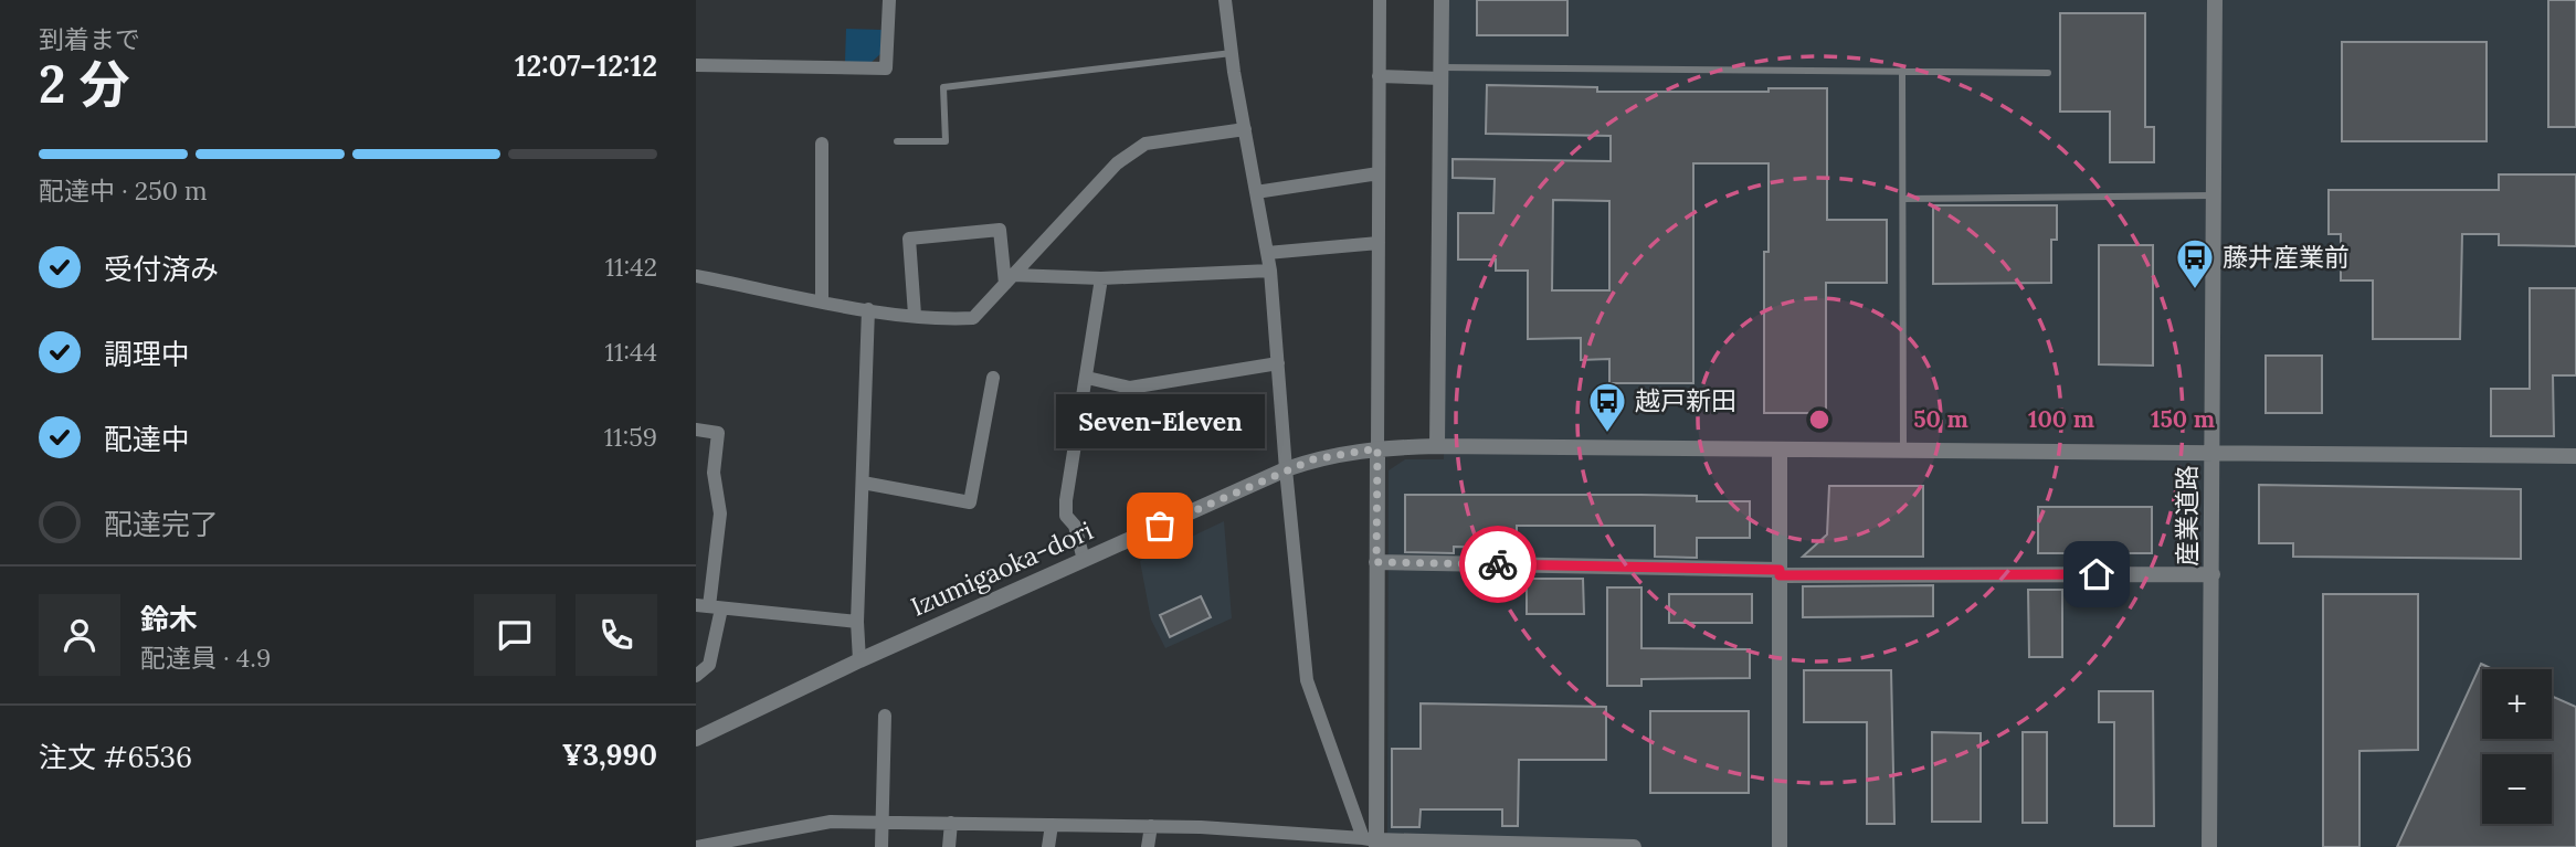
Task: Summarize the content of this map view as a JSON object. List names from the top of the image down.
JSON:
{
  "streets": {
    "street": ["産業道路", "Izumigaoka-dori"]
  },
  "crossings": [
    ["産業道路", "Izumigaoka-dori"]
  ],
  "places": {
    "bus stop": ["藤井産業前", "越戸新田"],
    "other": ["Seven-Eleven"]
  },
  "page": {
    "heading": ["2 分", "到着まで", "12:07–12:12"],
    "panel": [
      "鈴木",
      "配達員 · 4.9",
      "注文 #6536",
      "¥3,990"
    ],
    "bar": "配達中 · 250 m",
    "list": [
      ["受付済み", "11:42"],
      ["調理中", "11:44"],
      ["配達中", "11:59"],
      "配達完了"
    ],
    "bubble": "Seven-Eleven",
    "map_buttons": ["+", "−"]
  },
  "rings": ["50 m", "100 m", "150 m"]
}
